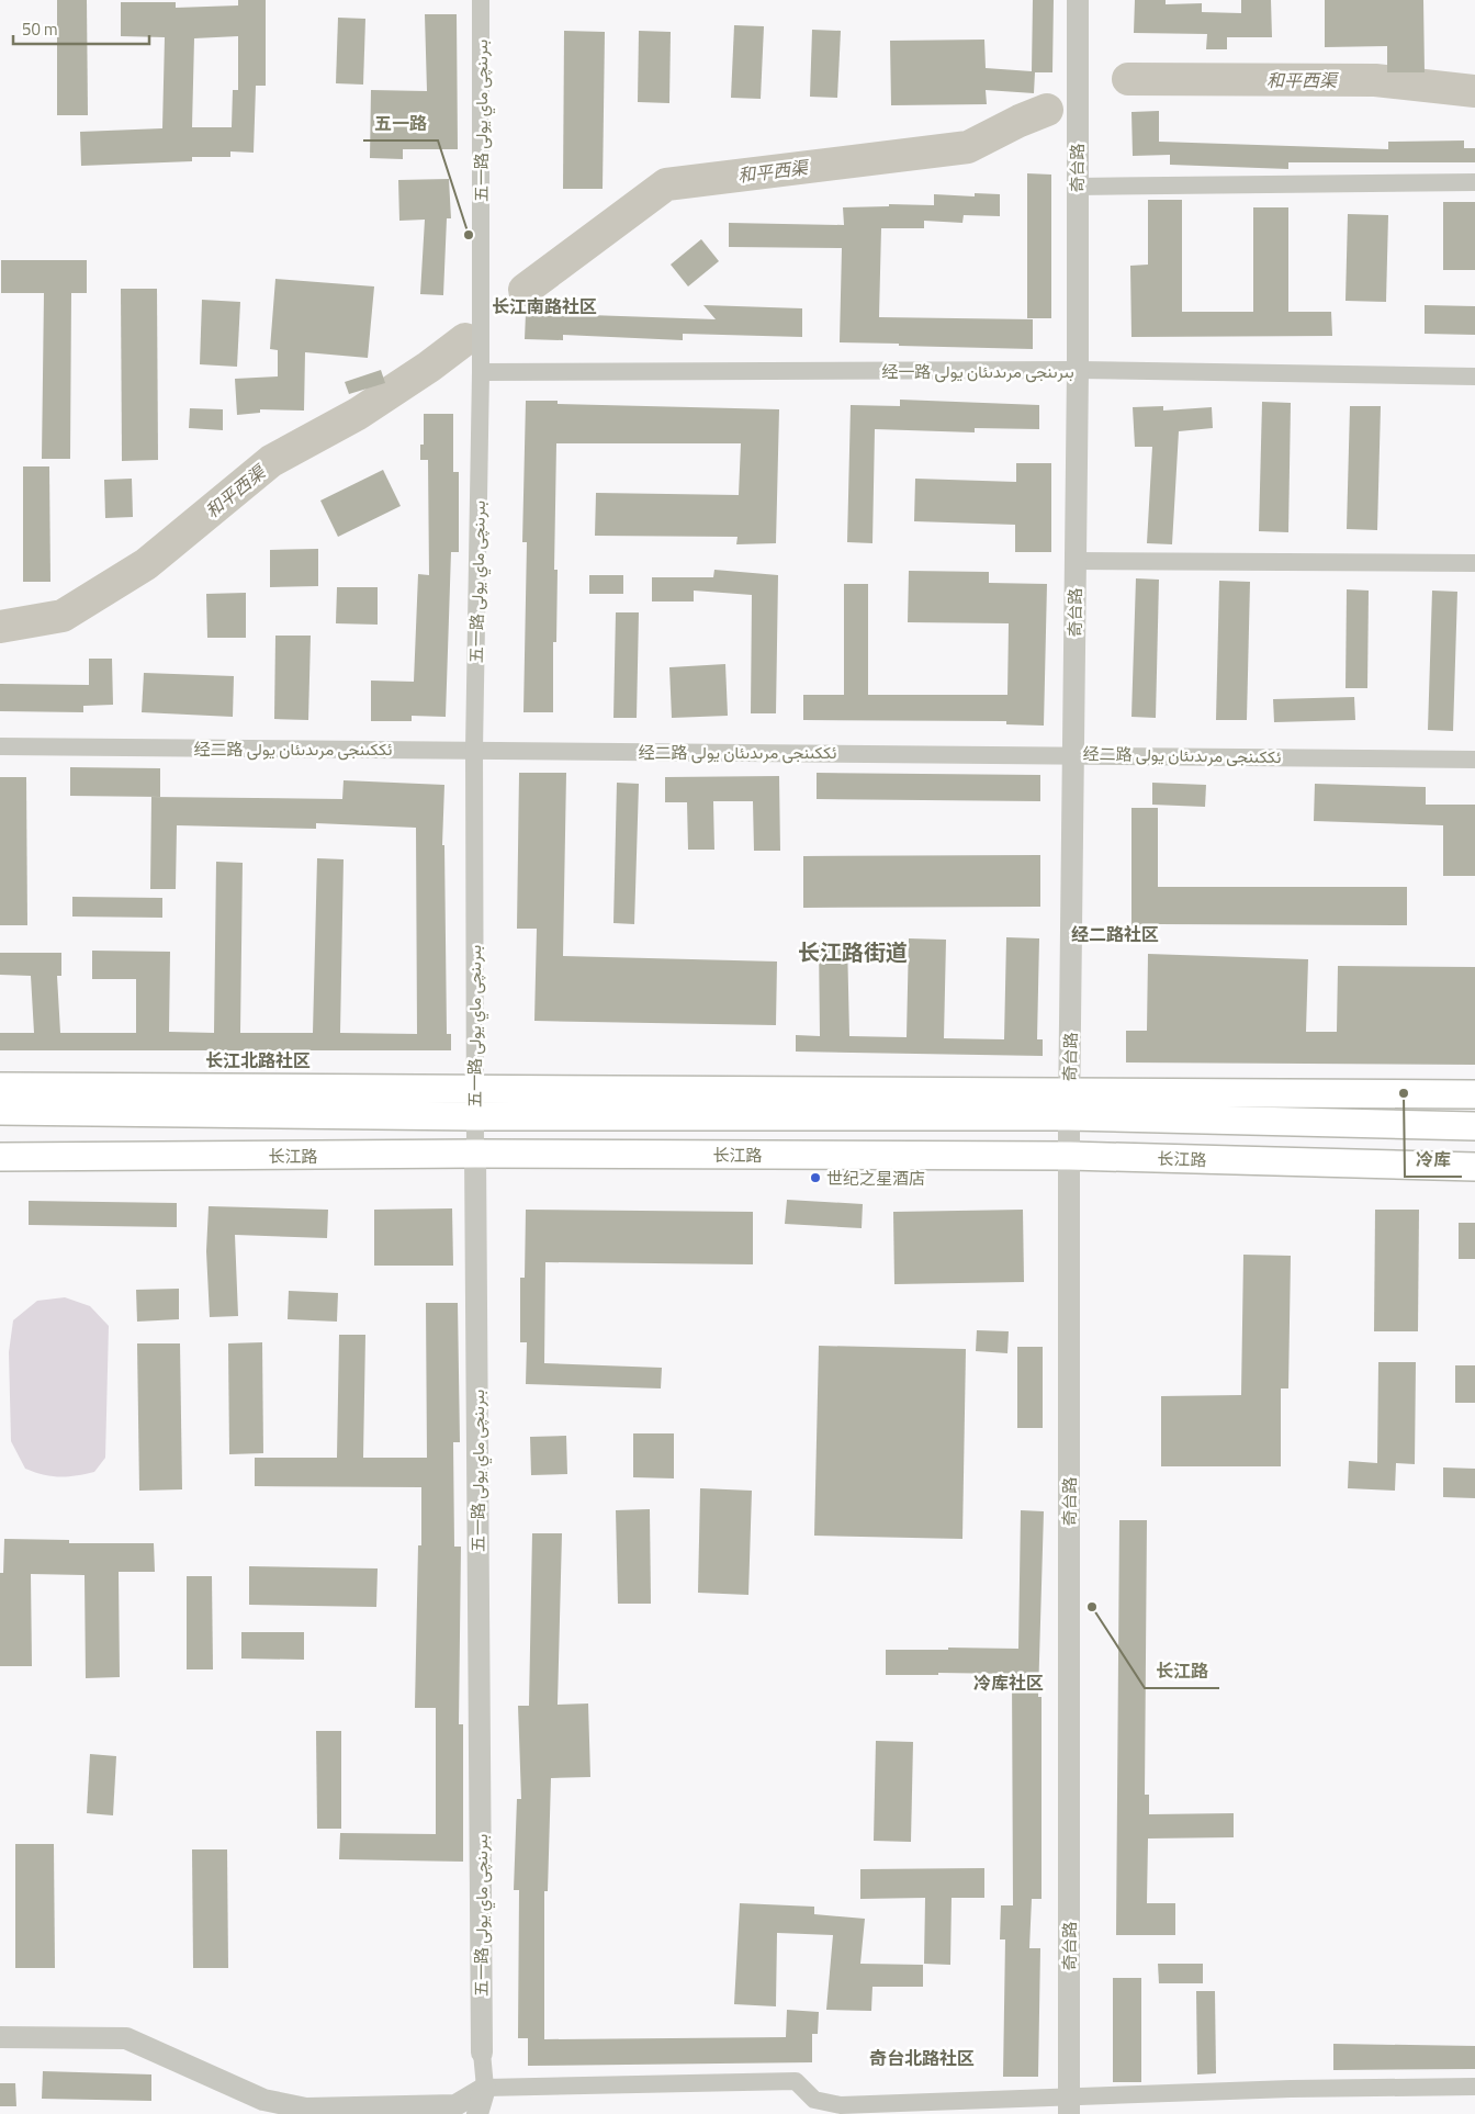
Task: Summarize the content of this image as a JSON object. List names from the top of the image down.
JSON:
{
  "streets": {
    "main road": ["长江路"],
    "street": [
      "五一路 بىرىنچى ماي يولى",
      "奇台路",
      "经一路 بىرىنجى مرىدىئان يولى",
      "经二路 ئككىنجى مرىدىئان يولى"
    ]
  },
  "crossings": [
    ["五一路 بىرىنچى ماي يولى", "经一路 بىرىنجى مرىدىئان يولى"],
    ["五一路 بىرىنچى ماي يولى", "经二路 ئككىنجى مرىدىئان يولى"],
    ["五一路 بىرىنچى ماي يولى", "长江路"],
    ["奇台路", "经一路 بىرىنجى مرىدىئان يولى"],
    ["奇台路", "经二路 ئككىنجى مرىدىئان يولى"],
    ["奇台路", "长江路"]
  ],
  "districts": [
    "长江南路社区",
    "经二路社区",
    "长江路街道",
    "长江北路社区",
    "冷库社区",
    "奇台北路社区"
  ],
  "water": ["和平西渠"],
  "places": [
    "五一路",
    "冷库",
    "世纪之星酒店",
    "长江路"
  ],
  "scale_bar": "50 m"
}
